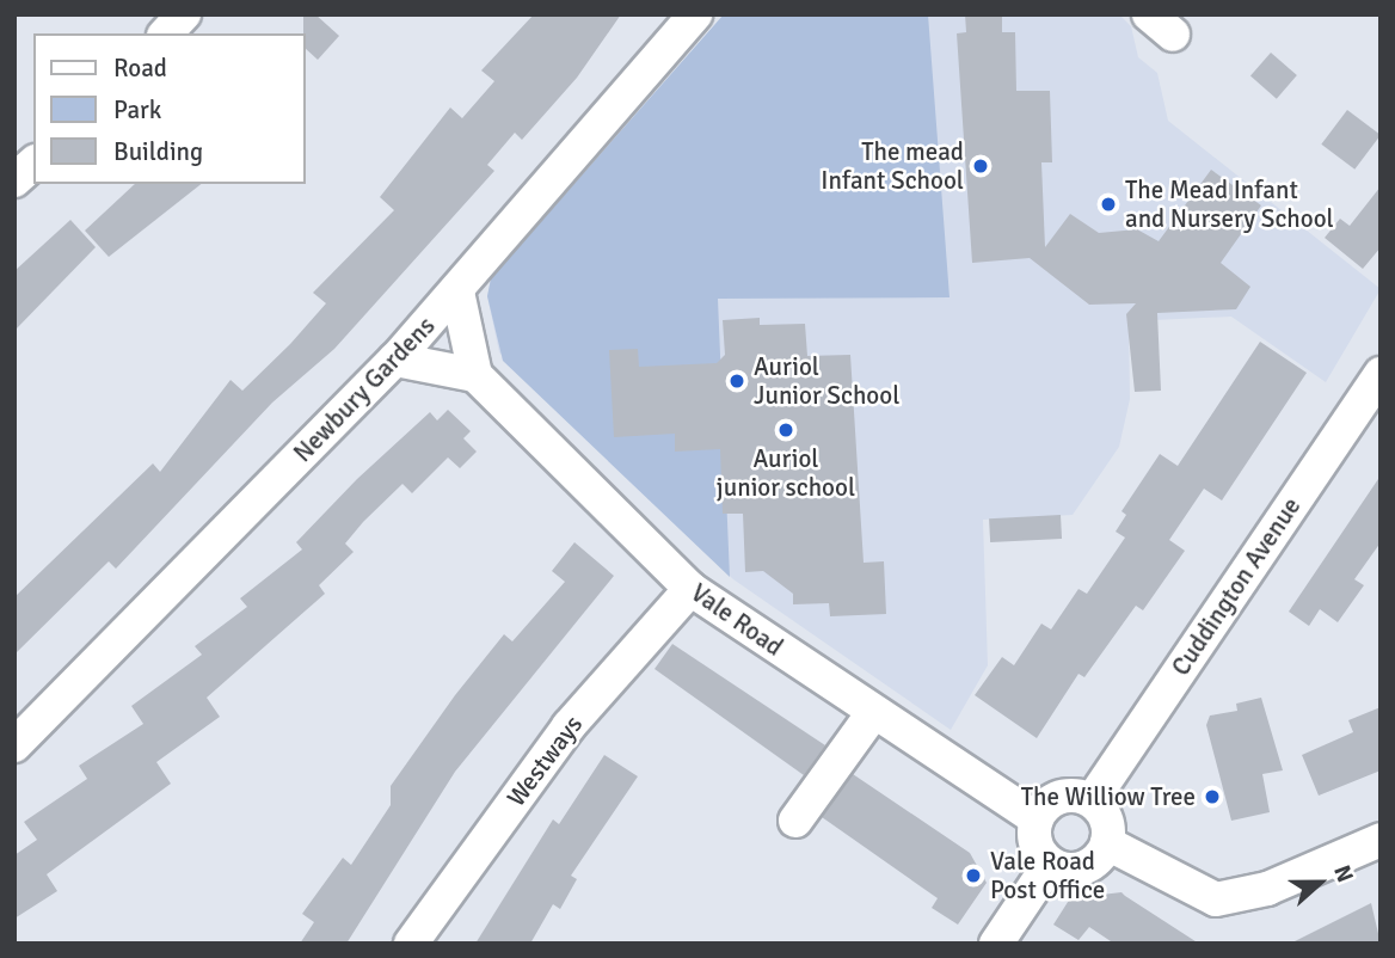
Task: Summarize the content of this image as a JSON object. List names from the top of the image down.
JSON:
{
  "streets": {
    "street": [
      "Newbury Gardens",
      "Cuddington Avenue",
      "Vale Road",
      "Westways"
    ]
  },
  "crossings": [
    ["Cuddington Avenue", "Vale Road"],
    ["Vale Road", "Westways"]
  ],
  "places": [
    "The mead Infant School",
    "The Mead Infant and Nursery School",
    "Auriol Junior School",
    "Auriol junior school",
    "The Williow Tree",
    "Vale Road Post Office"
  ],
  "legend": ["Road", "Park", "Building"],
  "north": "right"
}
